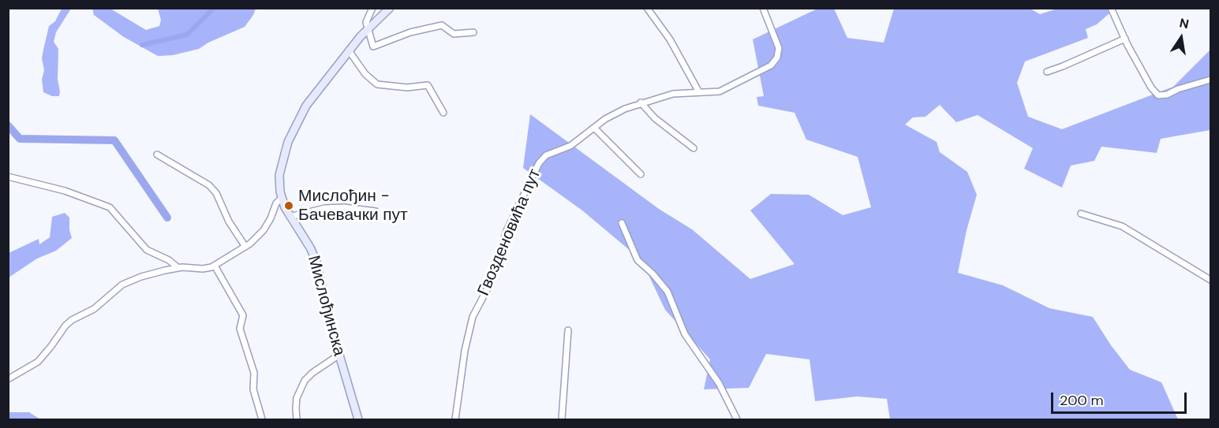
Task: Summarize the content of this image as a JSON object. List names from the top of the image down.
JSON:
{
  "streets": {
    "main road": ["Мислођинска"],
    "street": ["Гвозденовића пут"]
  },
  "places": ["Мислођин - Бачевачки пут"],
  "scale_bar": "200 m",
  "north": "top"
}
